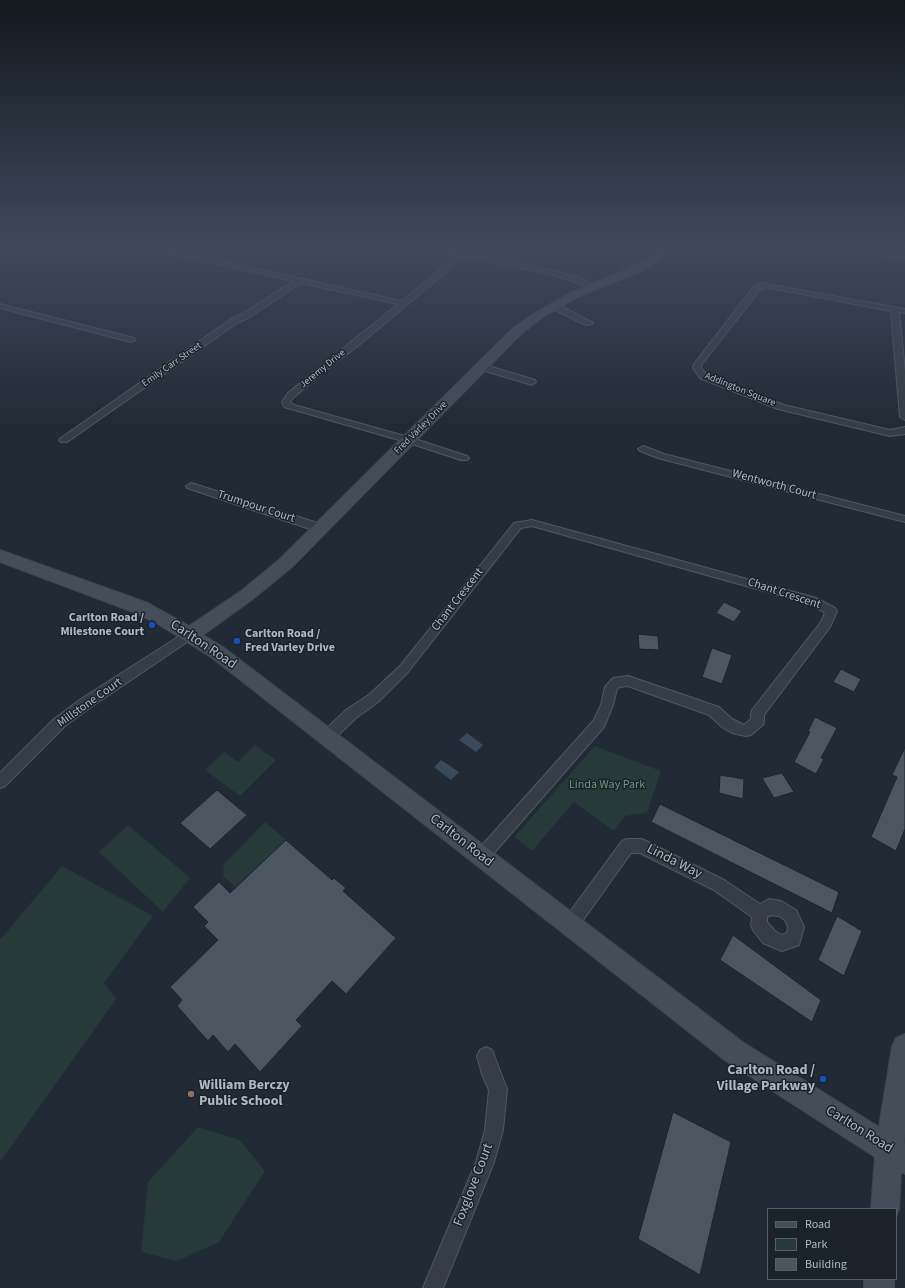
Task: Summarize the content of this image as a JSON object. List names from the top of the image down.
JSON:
{
  "streets": {
    "street": [
      "Emily Carr Street",
      "Jeremy Drive",
      "Addington Square",
      "Fred Varley Drive",
      "Wentworth Court",
      "Trumpour Court",
      "Chant Crescent",
      "Carlton Road",
      "Millstone Court",
      "Linda Way",
      "Foxglove Court"
    ]
  },
  "crossings": [
    ["Jeremy Drive", "Fred Varley Drive"],
    ["Fred Varley Drive", "Trumpour Court"],
    ["Fred Varley Drive", "Carlton Road"],
    ["Fred Varley Drive", "Millstone Court"],
    ["Chant Crescent", "Carlton Road"],
    ["Carlton Road", "Millstone Court"],
    ["Carlton Road", "Linda Way"]
  ],
  "parks": ["Linda Way Park"],
  "places": [
    "Carlton Road / Milestone Court",
    "Carlton Road / Fred Varley Drive",
    "Carlton Road / Village Parkway",
    "William Berczy Public School"
  ],
  "legend": ["Road", "Park", "Building"]
}
